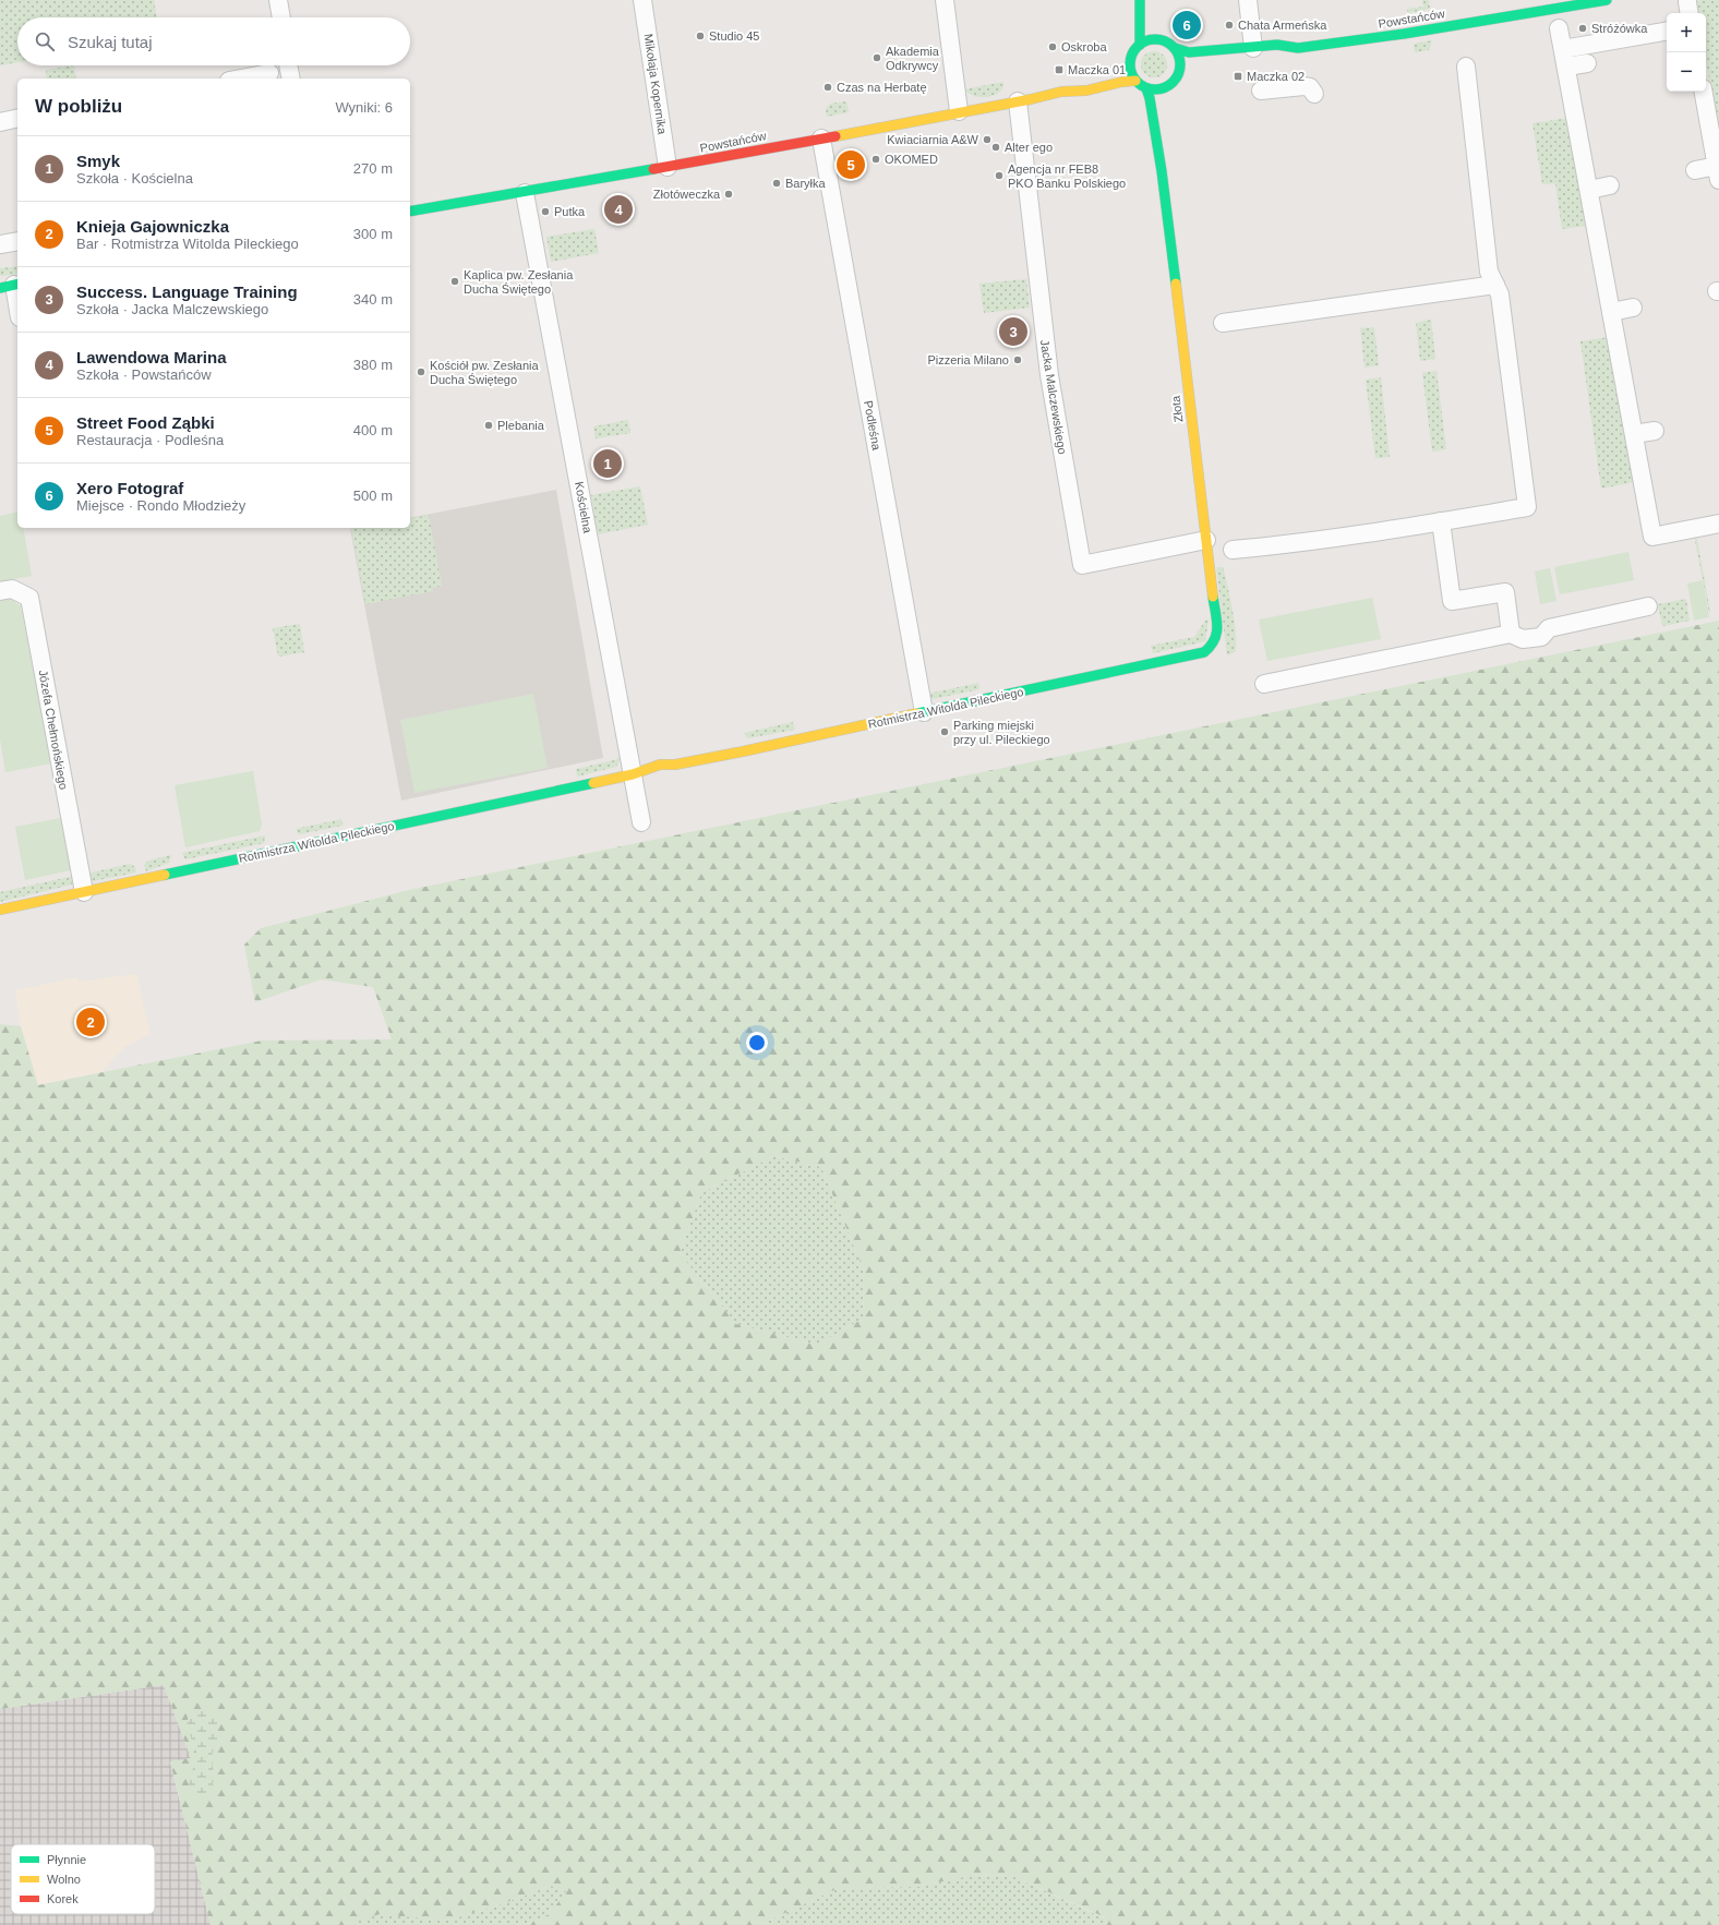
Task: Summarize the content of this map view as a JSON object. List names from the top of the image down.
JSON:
{
  "streets": {
    "street": [
      "Powstańców",
      "Mikołaja Kopernika",
      "Jacka Malczewskiego",
      "Złota",
      "Podleśna",
      "Kościelna",
      "Rotmistrza Witolda Pileckiego",
      "Józefa Chełmońskiego"
    ]
  },
  "crossings": [
    ["Powstańców", "Mikołaja Kopernika"],
    ["Powstańców", "Jacka Malczewskiego"],
    ["Powstańców", "Złota"],
    ["Powstańców", "Podleśna"],
    ["Powstańców", "Kościelna"],
    ["Jacka Malczewskiego", "Złota"],
    ["Złota", "Rotmistrza Witolda Pileckiego"],
    ["Podleśna", "Rotmistrza Witolda Pileckiego"],
    ["Kościelna", "Rotmistrza Witolda Pileckiego"],
    ["Rotmistrza Witolda Pileckiego", "Józefa Chełmońskiego"]
  ],
  "places": {
    "other": [
      "Chata Armeńska",
      "Stróżówka",
      "Studio 45",
      "Oskroba",
      "Akademia Odkrywcy",
      "Czas na Herbatę",
      "Kwiaciarnia A&W",
      "Alter ego",
      "OKOMED",
      "Agencja nr FEB8 PKO Banku Polskiego",
      "Baryłka",
      "Złotóweczka",
      "Putka",
      "Kaplica pw. Zesłania Ducha Świętego",
      "Pizzeria Milano",
      "Kościół pw. Zesłania Ducha Świętego",
      "Plebania",
      "Parking miejski przy ul. Pileckiego"
    ],
    "transit": ["Maczka 01", "Maczka 02"]
  },
  "legend": ["Płynnie", "Wolno", "Korek"],
  "page": {
    "pins": [
      "6",
      "5",
      "4",
      "3",
      "1",
      "2"
    ],
    "map_buttons": ["+", "−"],
    "search": "Szukaj tutaj",
    "heading": ["W pobliżu", "Wyniki: 6"],
    "list": [
      {
        "mark": "1",
        "name": "Smyk",
        "note": "Szkoła · Kościelna",
        "value": "270 m"
      },
      {
        "mark": "2",
        "name": "Knieja Gajowniczka",
        "note": "Bar · Rotmistrza Witolda Pileckiego",
        "value": "300 m"
      },
      {
        "mark": "3",
        "name": "Success. Language Training",
        "note": "Szkoła · Jacka Malczewskiego",
        "value": "340 m"
      },
      {
        "mark": "4",
        "name": "Lawendowa Marina",
        "note": "Szkoła · Powstańców",
        "value": "380 m"
      },
      {
        "mark": "5",
        "name": "Street Food Ząbki",
        "note": "Restauracja · Podleśna",
        "value": "400 m"
      },
      {
        "mark": "6",
        "name": "Xero Fotograf",
        "note": "Miejsce · Rondo Młodzieży",
        "value": "500 m"
      }
    ]
  }
}
